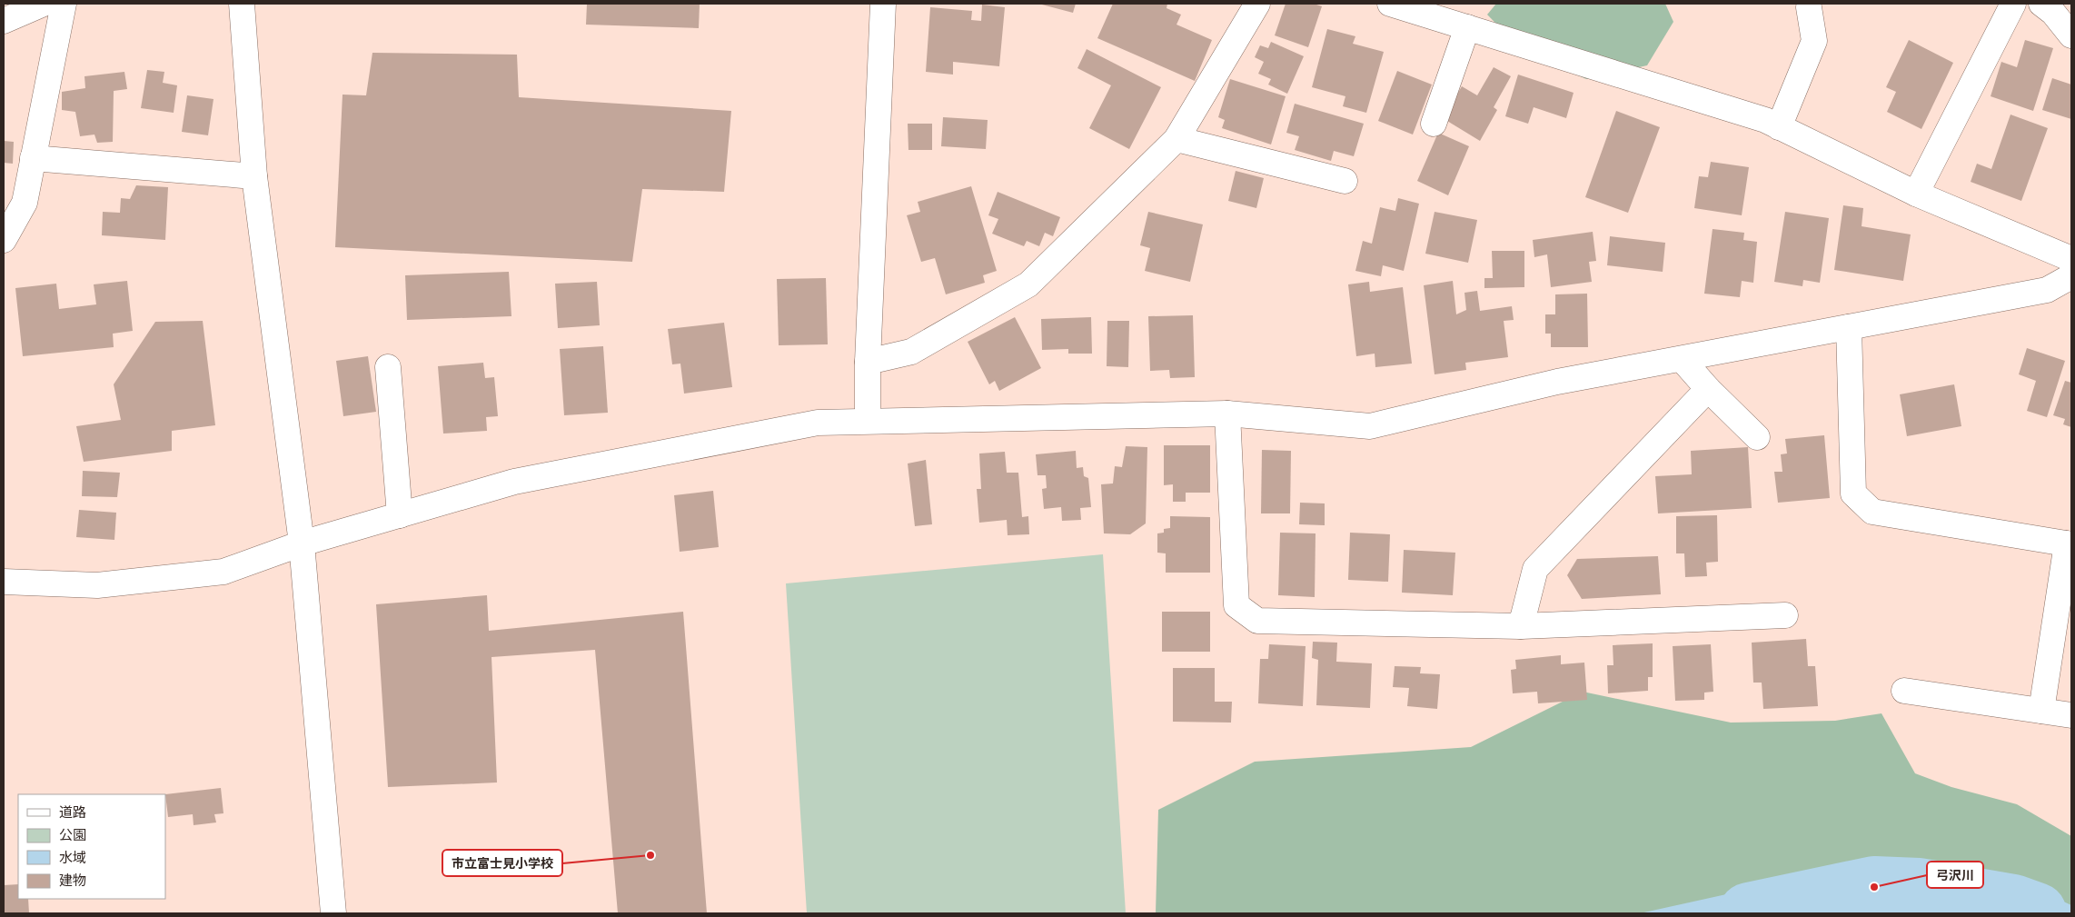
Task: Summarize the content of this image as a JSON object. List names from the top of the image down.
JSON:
{
  "places": ["市立富士見小学校", "弓沢川"],
  "legend": [
    "道路",
    "公園",
    "水域",
    "建物"
  ]
}
